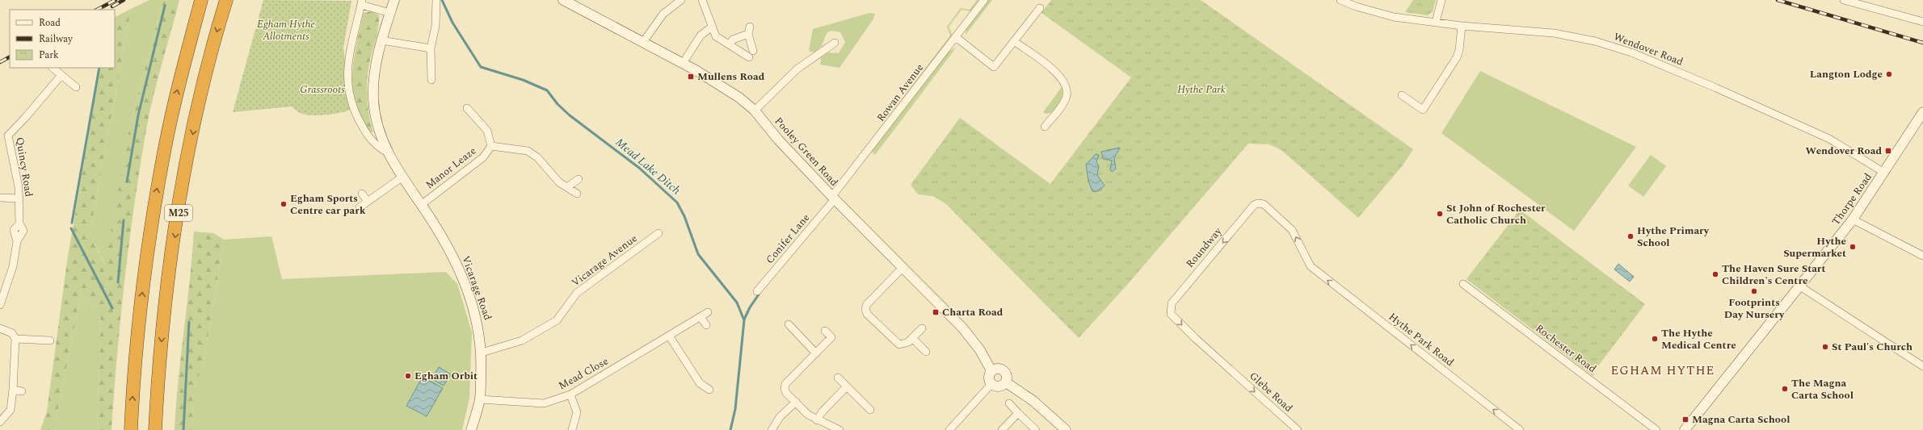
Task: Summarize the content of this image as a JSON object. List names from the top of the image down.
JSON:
{
  "streets": {
    "highway": ["M25"],
    "main road": ["Pooley Green Road", "Thorpe Road", "Vicarage Road"],
    "street": [
      "Wendover Road",
      "Rowan Avenue",
      "Quincy Road",
      "Manor Leaze",
      "Conifer Lane",
      "Roundway",
      "Vicarage Avenue",
      "Hythe Park Road",
      "Rochester Road",
      "Mead Close",
      "Glebe Road"
    ]
  },
  "crossings": [
    ["Wendover Road", "Thorpe Road"],
    ["Rowan Avenue", "Pooley Green Road"],
    ["Rowan Avenue", "Conifer Lane"],
    ["Pooley Green Road", "Conifer Lane"],
    ["Manor Leaze", "Vicarage Road"],
    ["Roundway", "Hythe Park Road"],
    ["Roundway", "Glebe Road"],
    ["Vicarage Avenue", "Vicarage Road"],
    ["Vicarage Road", "Mead Close"]
  ],
  "one_way": ["Hythe Park Road", "Glebe Road"],
  "districts": ["EGHAM HYTHE"],
  "water": ["Mead Lake Ditch"],
  "parks": ["Egham Hythe Allotments", "Grassroots", "Hythe Park"],
  "places": {
    "other": [
      "Langton Lodge",
      "Egham Sports Centre car park",
      "St John of Rochester Catholic Church",
      "Hythe Primary School",
      "Hythe Supermarket",
      "The Haven Sure Start Children's Centre",
      "Footprints Day Nursery",
      "The Hythe Medical Centre",
      "St Paul's Church",
      "Egham Orbit",
      "The Magna Carta School"
    ],
    "transit": [
      "Mullens Road",
      "Wendover Road",
      "Charta Road",
      "Magna Carta School"
    ]
  },
  "legend": ["Road", "Railway", "Park"]
}
